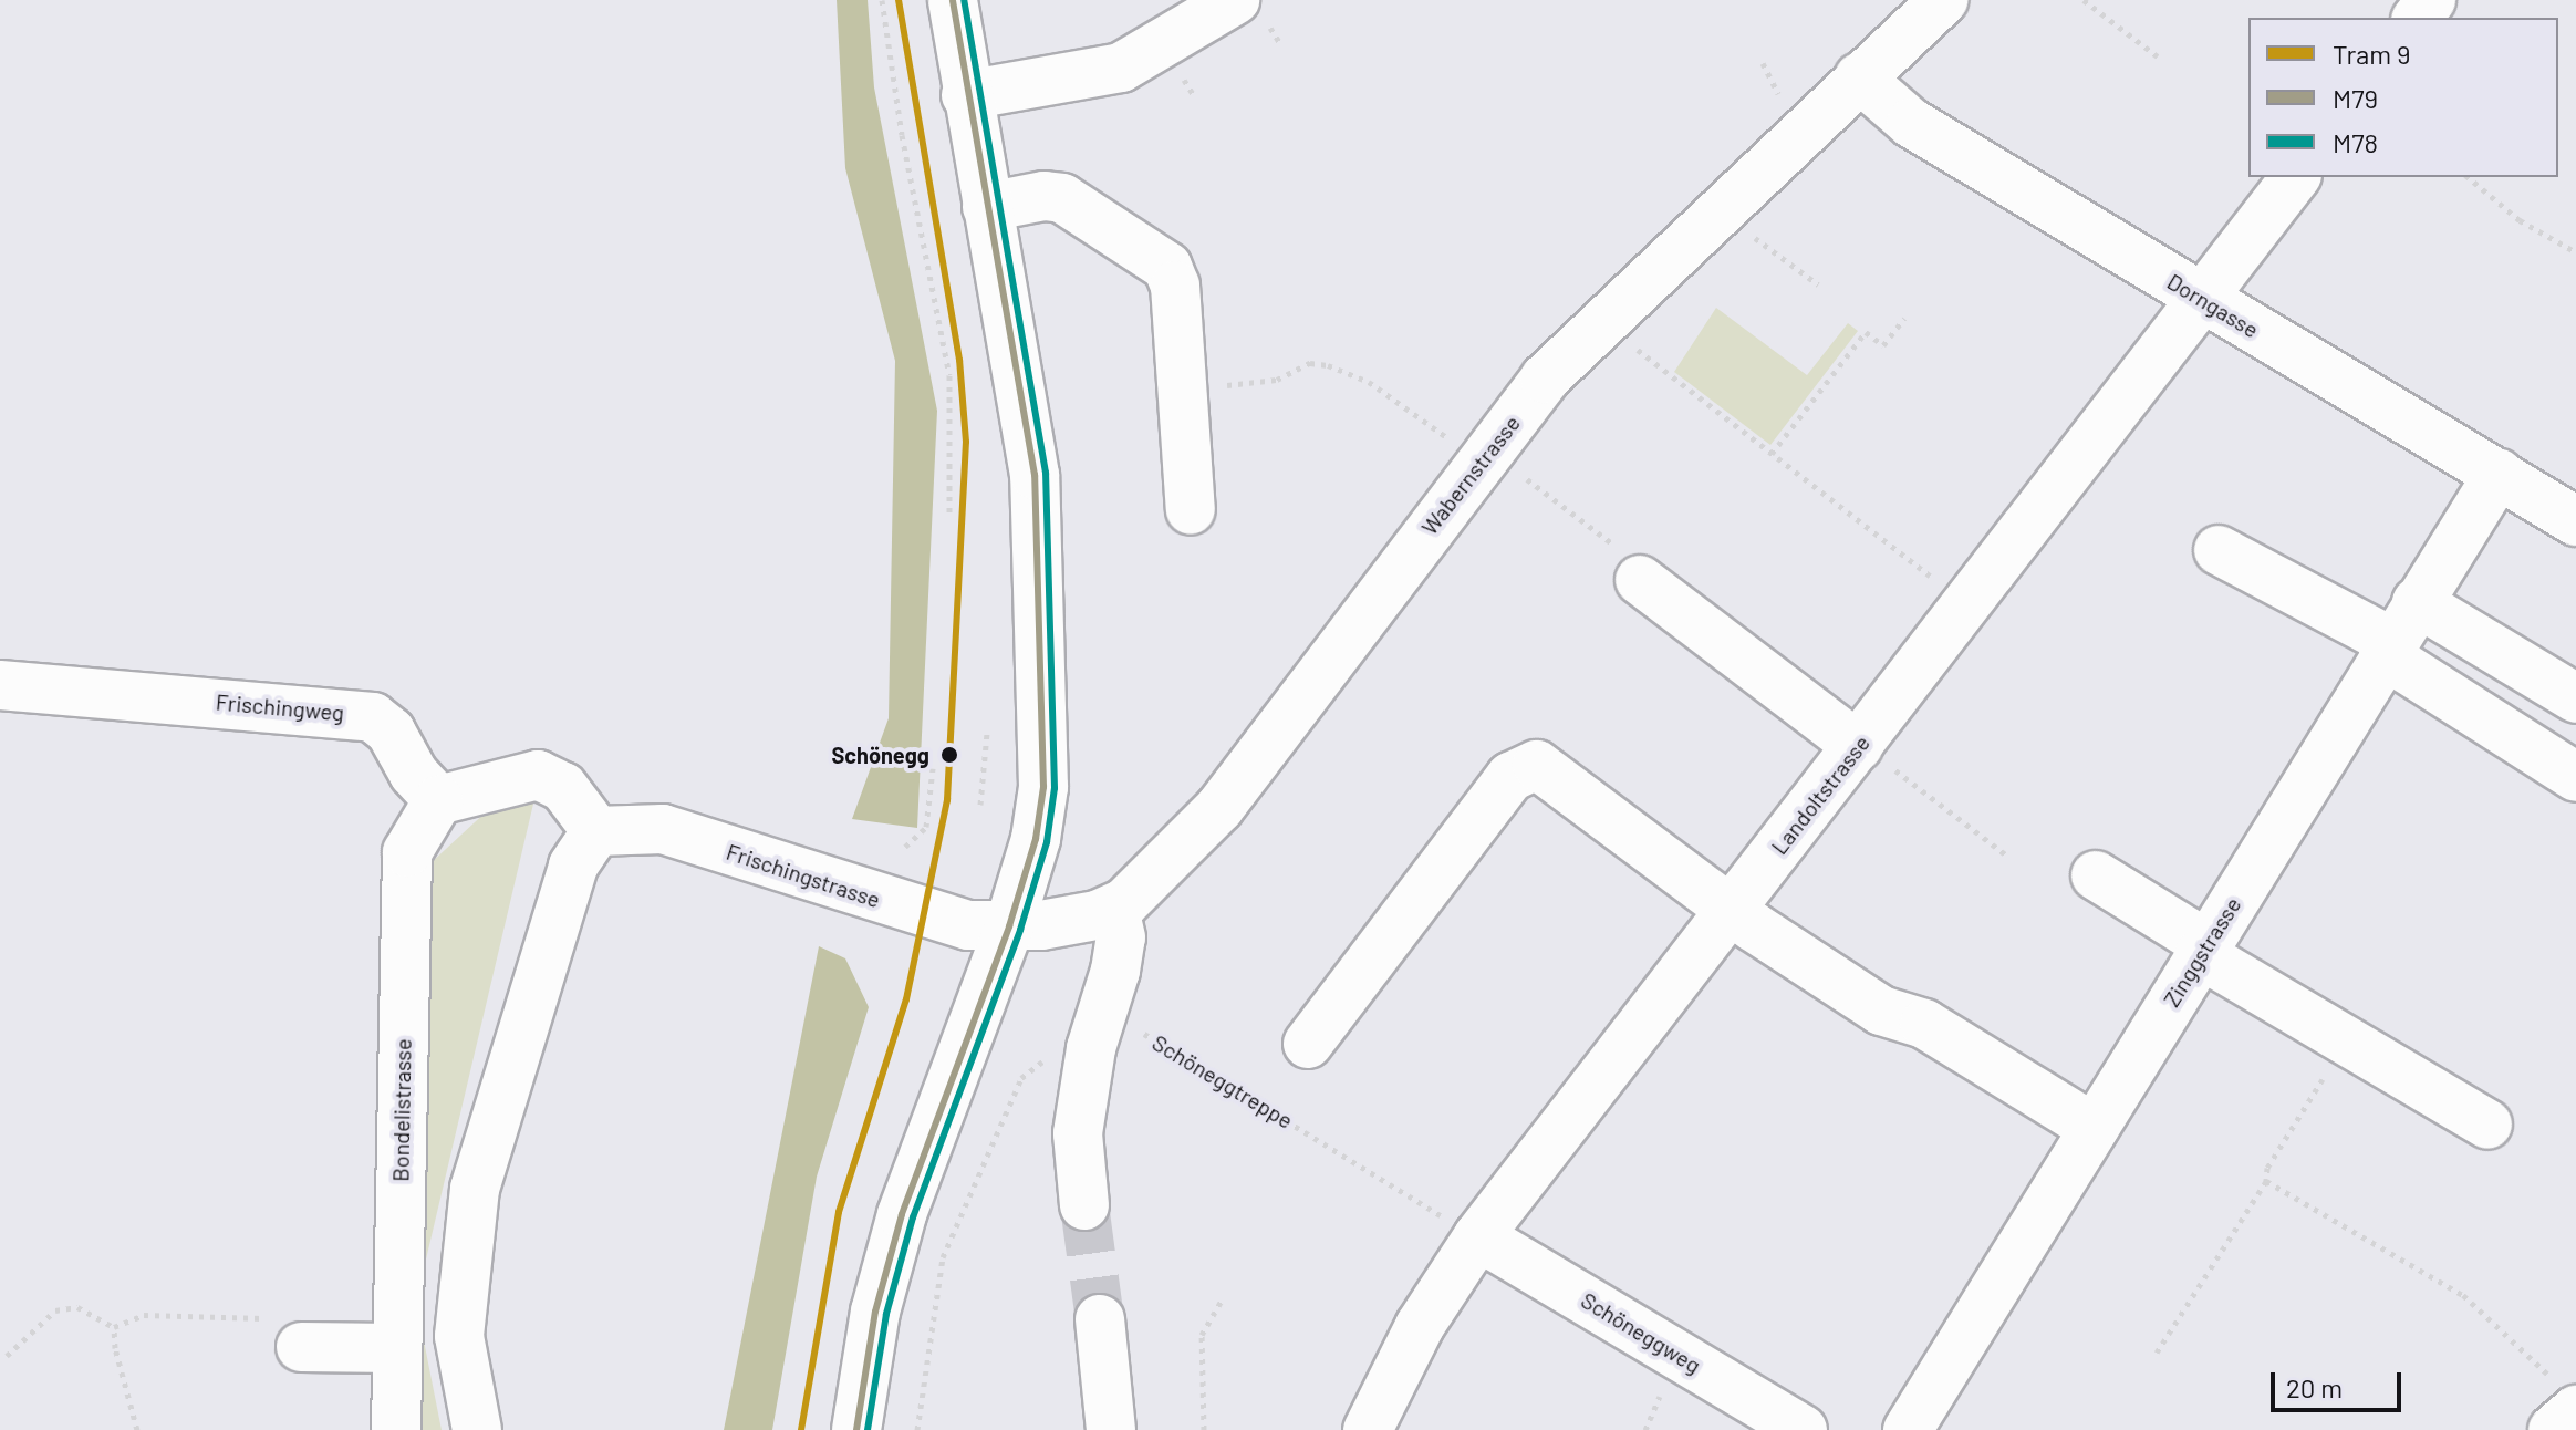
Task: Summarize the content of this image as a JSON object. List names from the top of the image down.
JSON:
{
  "streets": {
    "street": [
      "Dorngasse",
      "Wabernstrasse",
      "Frischingweg",
      "Landoltstrasse",
      "Frischingstrasse",
      "Zinggstrasse",
      "Bondelistrasse",
      "Schöneggweg"
    ],
    "path": ["Schöneggtreppe"]
  },
  "crossings": [
    ["Dorngasse", "Wabernstrasse"],
    ["Dorngasse", "Landoltstrasse"],
    ["Dorngasse", "Zinggstrasse"],
    ["Wabernstrasse", "Frischingstrasse"],
    ["Frischingweg", "Bondelistrasse"],
    ["Landoltstrasse", "Schöneggtreppe"],
    ["Landoltstrasse", "Schöneggweg"],
    ["Schöneggtreppe", "Schöneggweg"]
  ],
  "places": ["Schönegg"],
  "lines": ["tram line 9", "transit line M79", "transit line M78"],
  "legend": ["Tram 9", "M79", "M78"],
  "scale_bar": "20 m"
}
